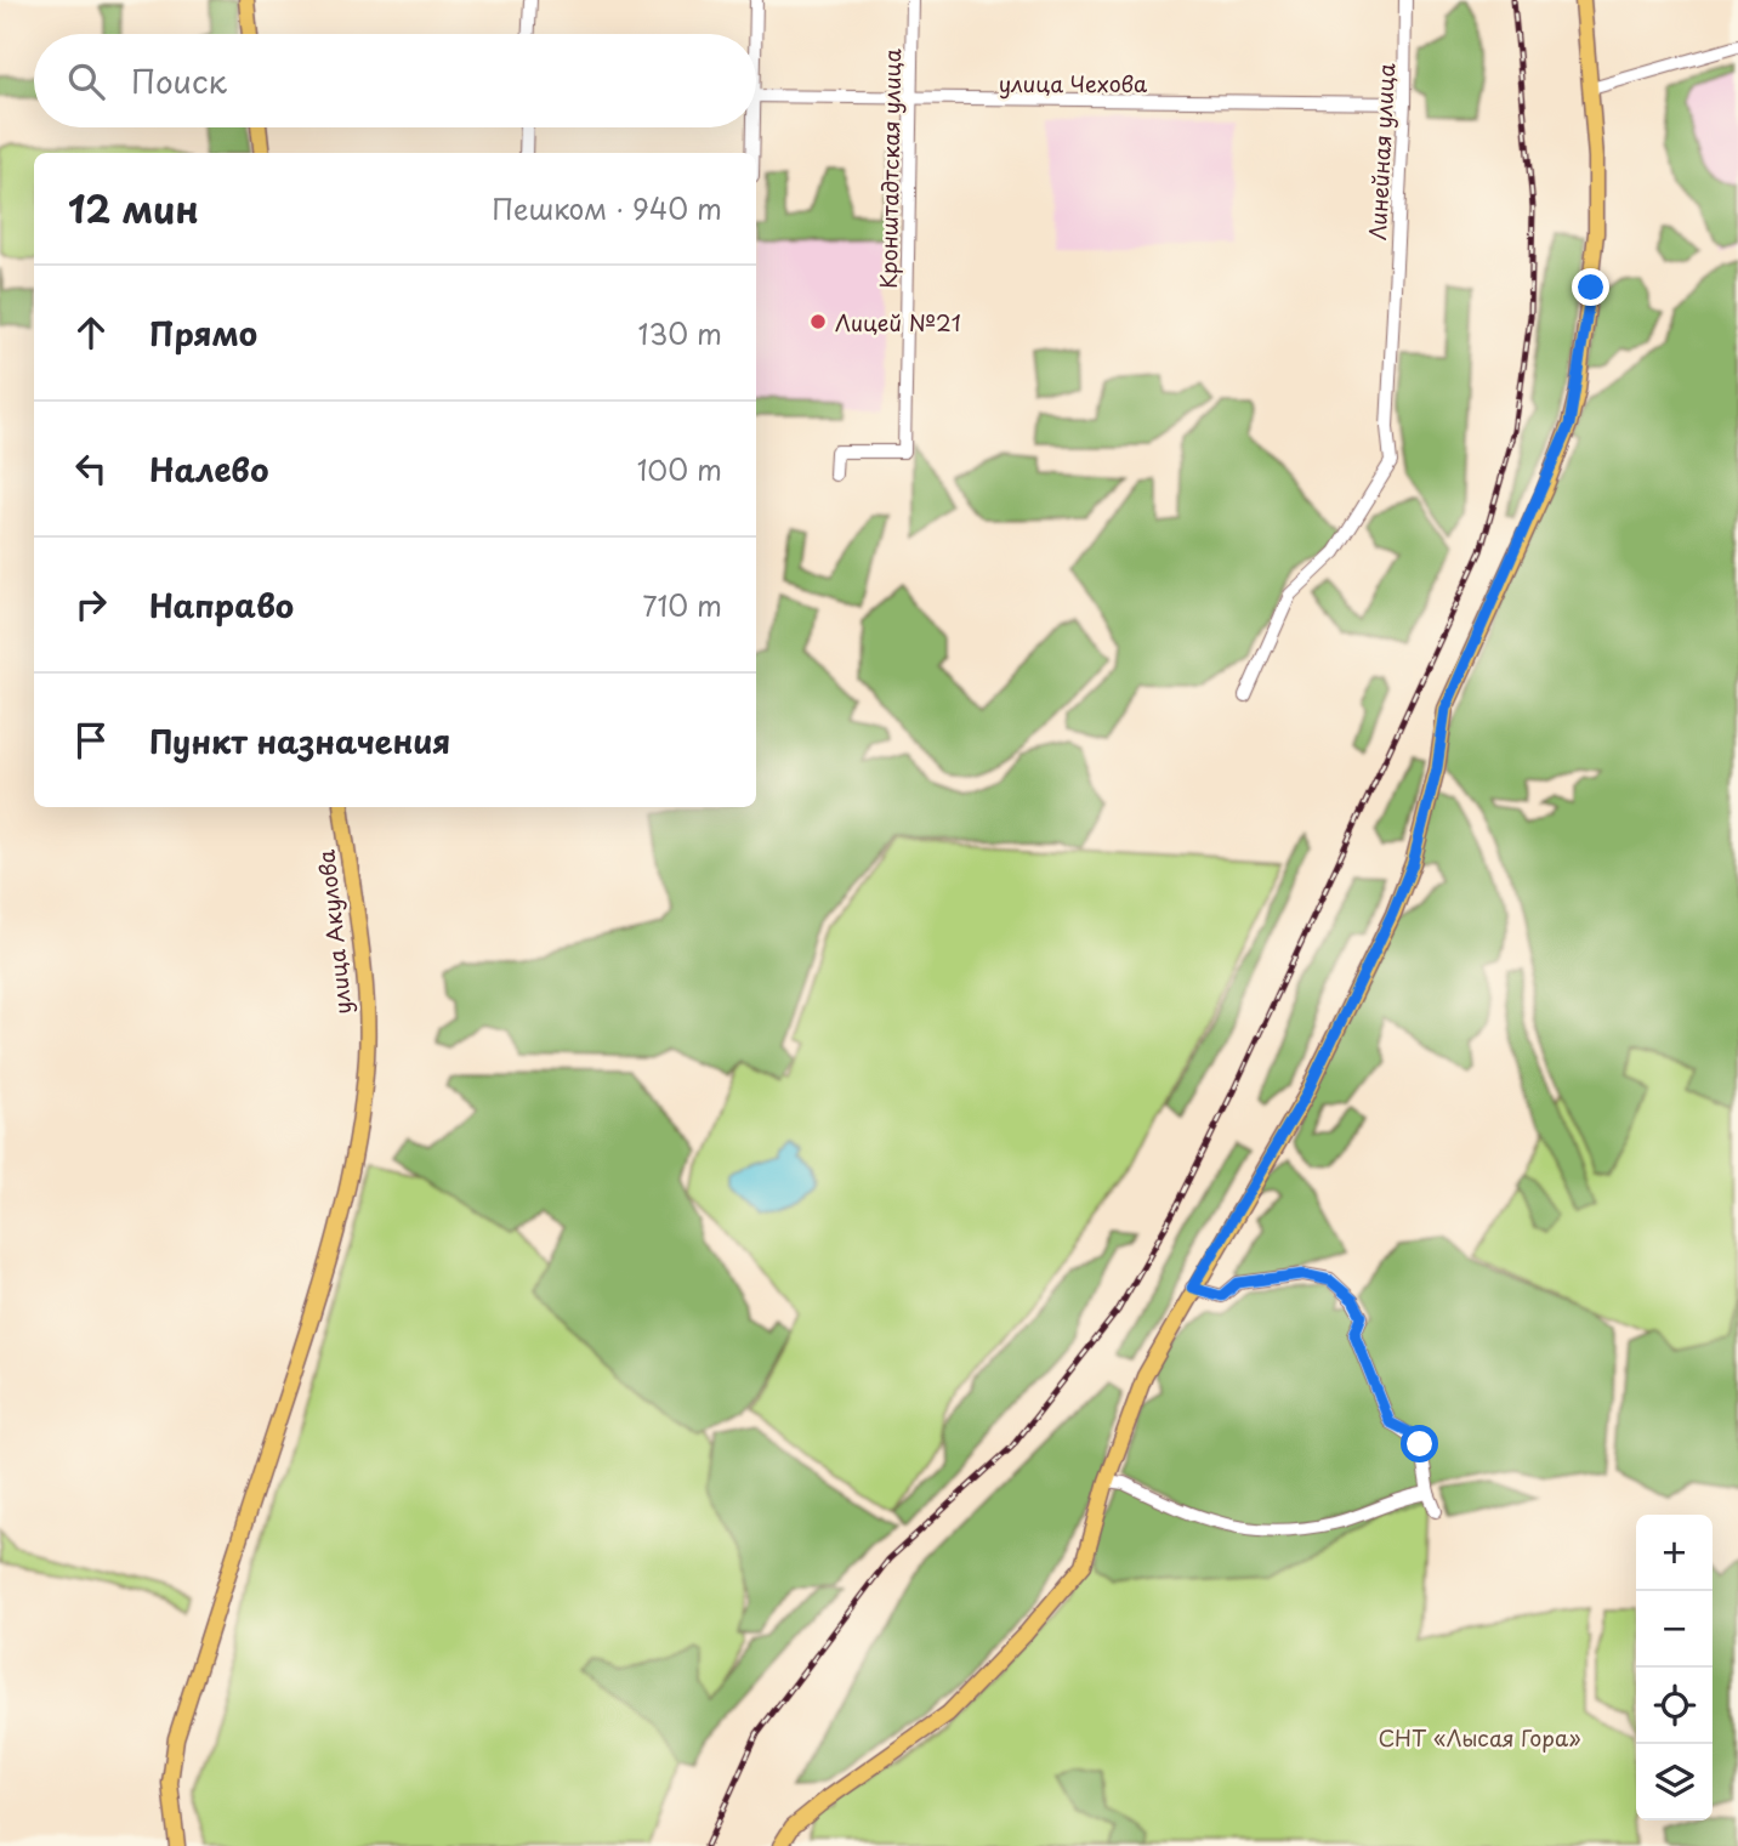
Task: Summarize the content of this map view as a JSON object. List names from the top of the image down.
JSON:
{
  "streets": {
    "main road": ["улица Акулова"],
    "street": ["улица Чехова", "Линейная улица", "Кронштадтская улица"]
  },
  "crossings": [
    ["улица Чехова", "Линейная улица"],
    ["улица Чехова", "Кронштадтская улица"]
  ],
  "parks": ["СНТ «Лысая Гора»"],
  "places": ["Лицей №21"],
  "page": {
    "search": "Поиск",
    "heading": ["12 мин", "Пешком · 940 m"],
    "list": [
      ["Прямо", "130 m"],
      ["Налево", "100 m"],
      ["Направо", "710 m"],
      "Пункт назначения"
    ],
    "map_buttons": ["+", "−"]
  }
}
